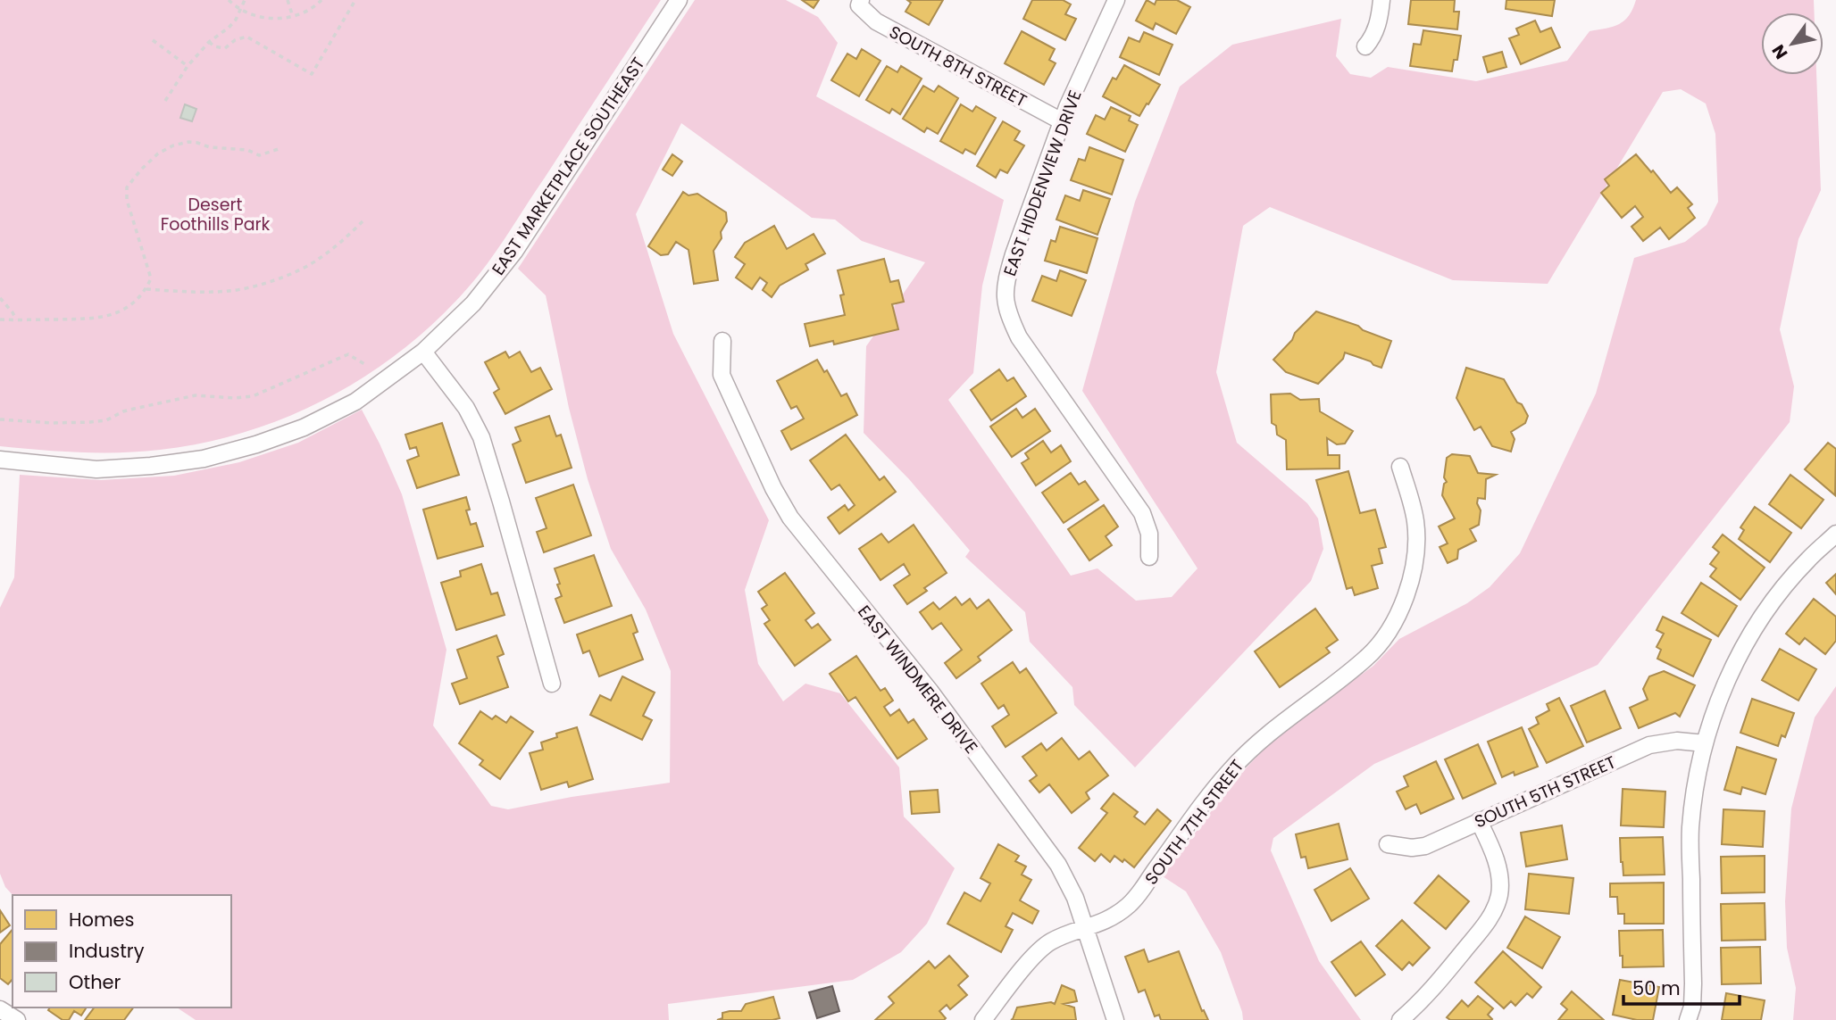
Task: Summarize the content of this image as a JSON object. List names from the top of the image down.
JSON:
{
  "streets": {
    "street": [
      "SOUTH 8TH STREET",
      "EAST MARKETPLACE SOUTHEAST",
      "EAST HIDDENVIEW DRIVE",
      "EAST WINDMERE DRIVE",
      "SOUTH 5TH STREET",
      "SOUTH 7TH STREET"
    ]
  },
  "crossings": [
    ["SOUTH 8TH STREET", "EAST HIDDENVIEW DRIVE"],
    ["EAST WINDMERE DRIVE", "SOUTH 7TH STREET"]
  ],
  "parks": ["Desert Foothills Park"],
  "legend": ["Homes", "Industry", "Other"],
  "scale_bar": "50 m",
  "north": "bottom left"
}
